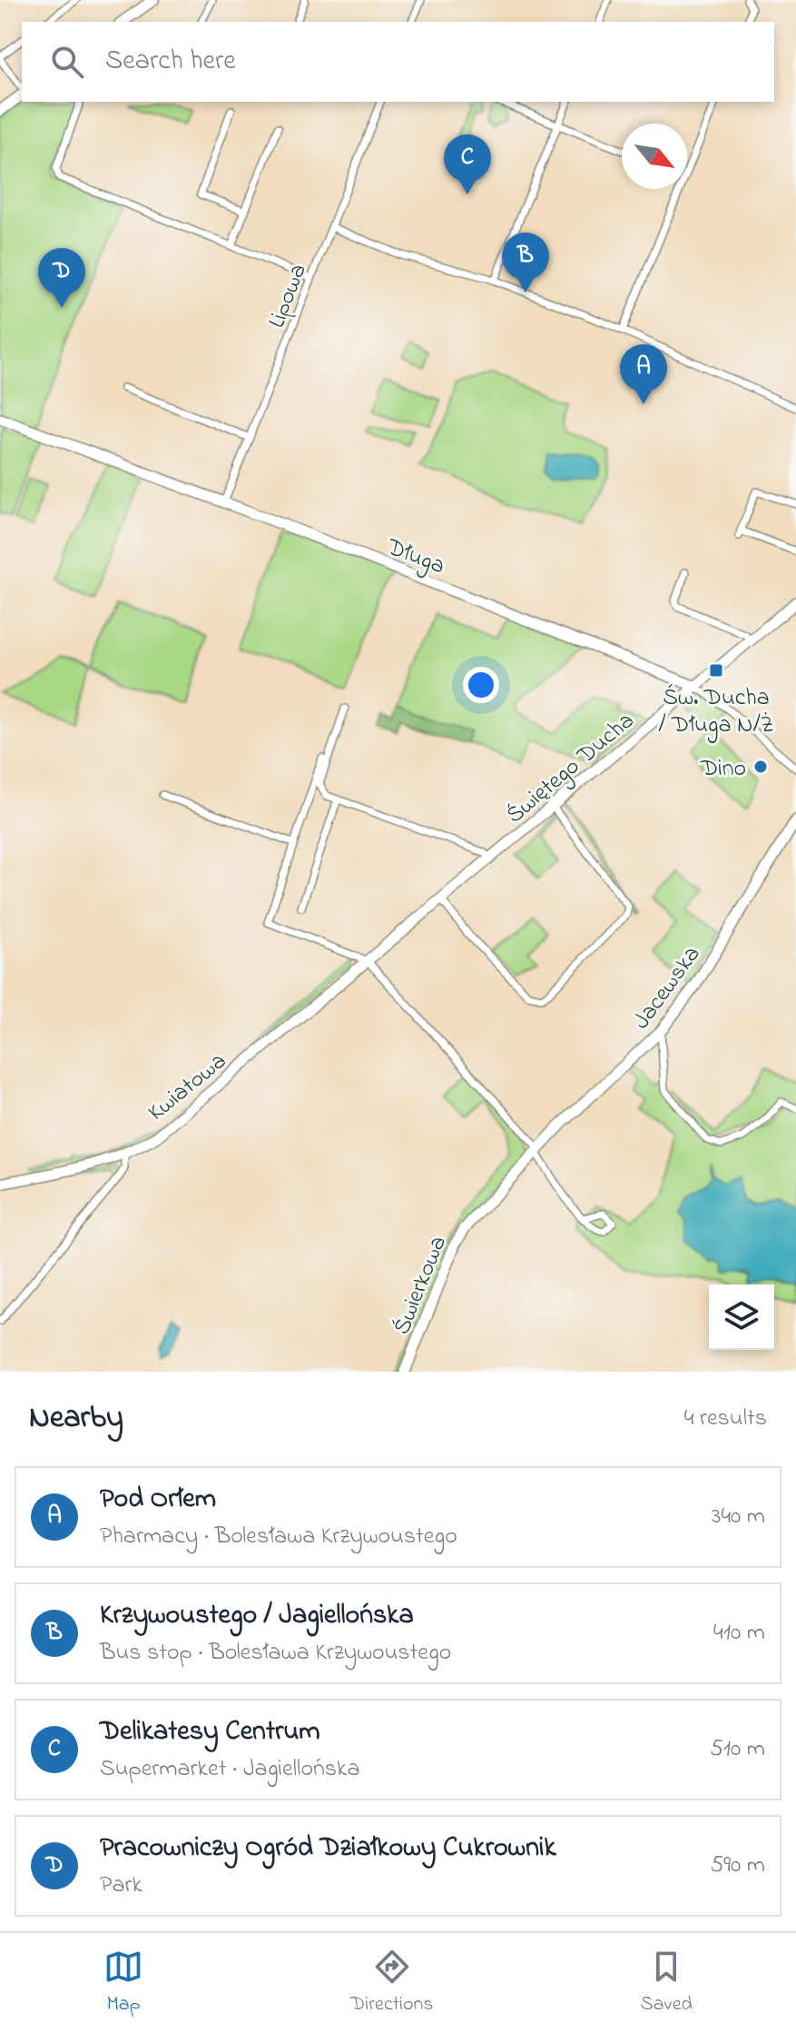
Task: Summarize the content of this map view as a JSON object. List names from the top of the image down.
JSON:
{
  "streets": {
    "street": [
      "Lipowa",
      "Długa",
      "Świętego Ducha",
      "Jacewska",
      "Kwiatowa",
      "Świerkowa"
    ]
  },
  "crossings": [
    ["Lipowa", "Długa"],
    ["Długa", "Świętego Ducha"],
    ["Świętego Ducha", "Kwiatowa"],
    ["Jacewska", "Świerkowa"]
  ],
  "places": {
    "transit": ["Św. Ducha / Długa N/Ż"],
    "other": ["Dino"]
  },
  "north": "bottom right",
  "page": {
    "search": "Search here",
    "pins": [
      "C",
      "B",
      "D",
      "A"
    ],
    "heading": ["Nearby", "4 results"],
    "list": [
      {
        "mark": "A",
        "name": "Pod Orłem",
        "note": "Pharmacy · Bolesława Krzywoustego",
        "value": "340 m"
      },
      {
        "mark": "B",
        "name": "Krzywoustego / Jagiellońska",
        "note": "Bus stop · Bolesława Krzywoustego",
        "value": "410 m"
      },
      {
        "mark": "C",
        "name": "Delikatesy Centrum",
        "note": "Supermarket · Jagiellońska",
        "value": "510 m"
      },
      {
        "mark": "D",
        "name": "Pracowniczy Ogród Działkowy Cukrownik",
        "note": "Park",
        "value": "590 m"
      }
    ],
    "nav": ["Map", "Directions", "Saved"]
  }
}
